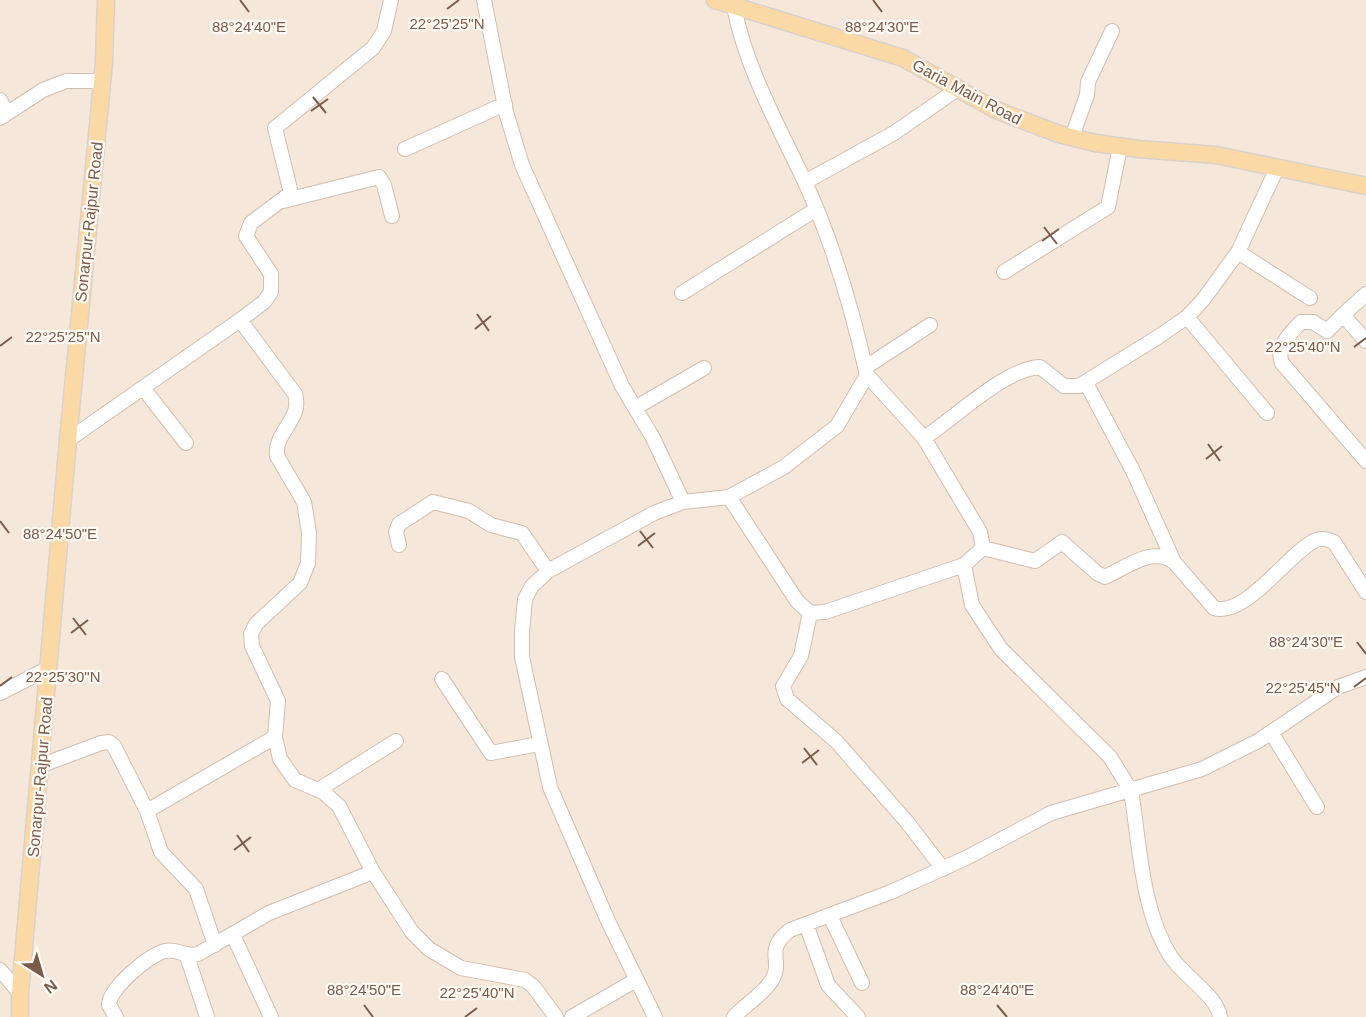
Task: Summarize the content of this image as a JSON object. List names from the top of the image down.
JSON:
{
  "streets": {
    "main road": ["Garia Main Road", "Sonarpur-Rajpur Road"]
  },
  "north": "bottom right",
  "coordinates": [
    "22°25'25\"N",
    "88°24'40\"E",
    "88°24'30\"E",
    "22°25'40\"N",
    "88°24'50\"E",
    "22°25'30\"N",
    "22°25'45\"N"
  ]
}
